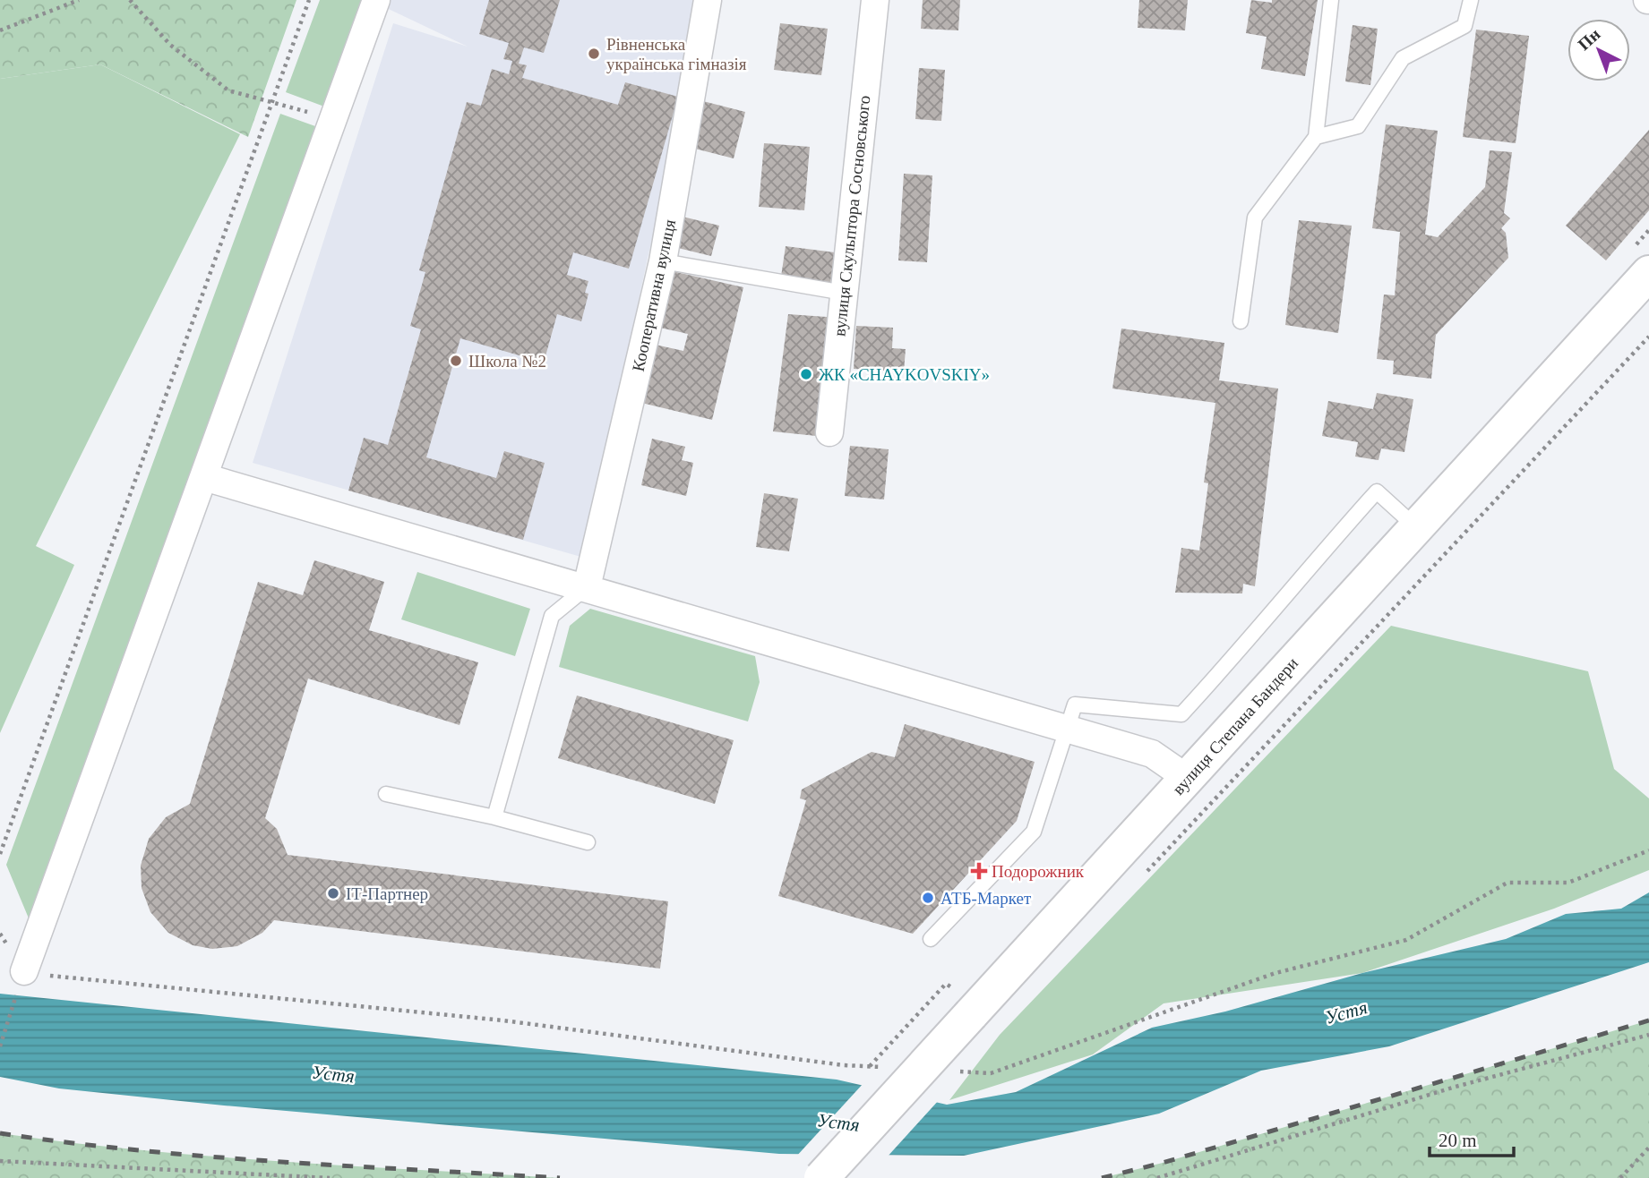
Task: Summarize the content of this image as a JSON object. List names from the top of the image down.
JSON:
{
  "streets": {
    "main road": ["вулиця Степана Бандери"],
    "street": ["вулиця Скульптора Сосновського", "Кооперативна вулиця"]
  },
  "water": ["Устя"],
  "places": {
    "other": [
      "Рівненська українська гімназія",
      "Школа №2",
      "ЖК «CHAYKOVSKIY»",
      "ІТ-Партнер",
      "АТБ-Маркет"
    ],
    "health": ["Подорожник"]
  },
  "scale_bar": "20 m",
  "north": "top left"
}
